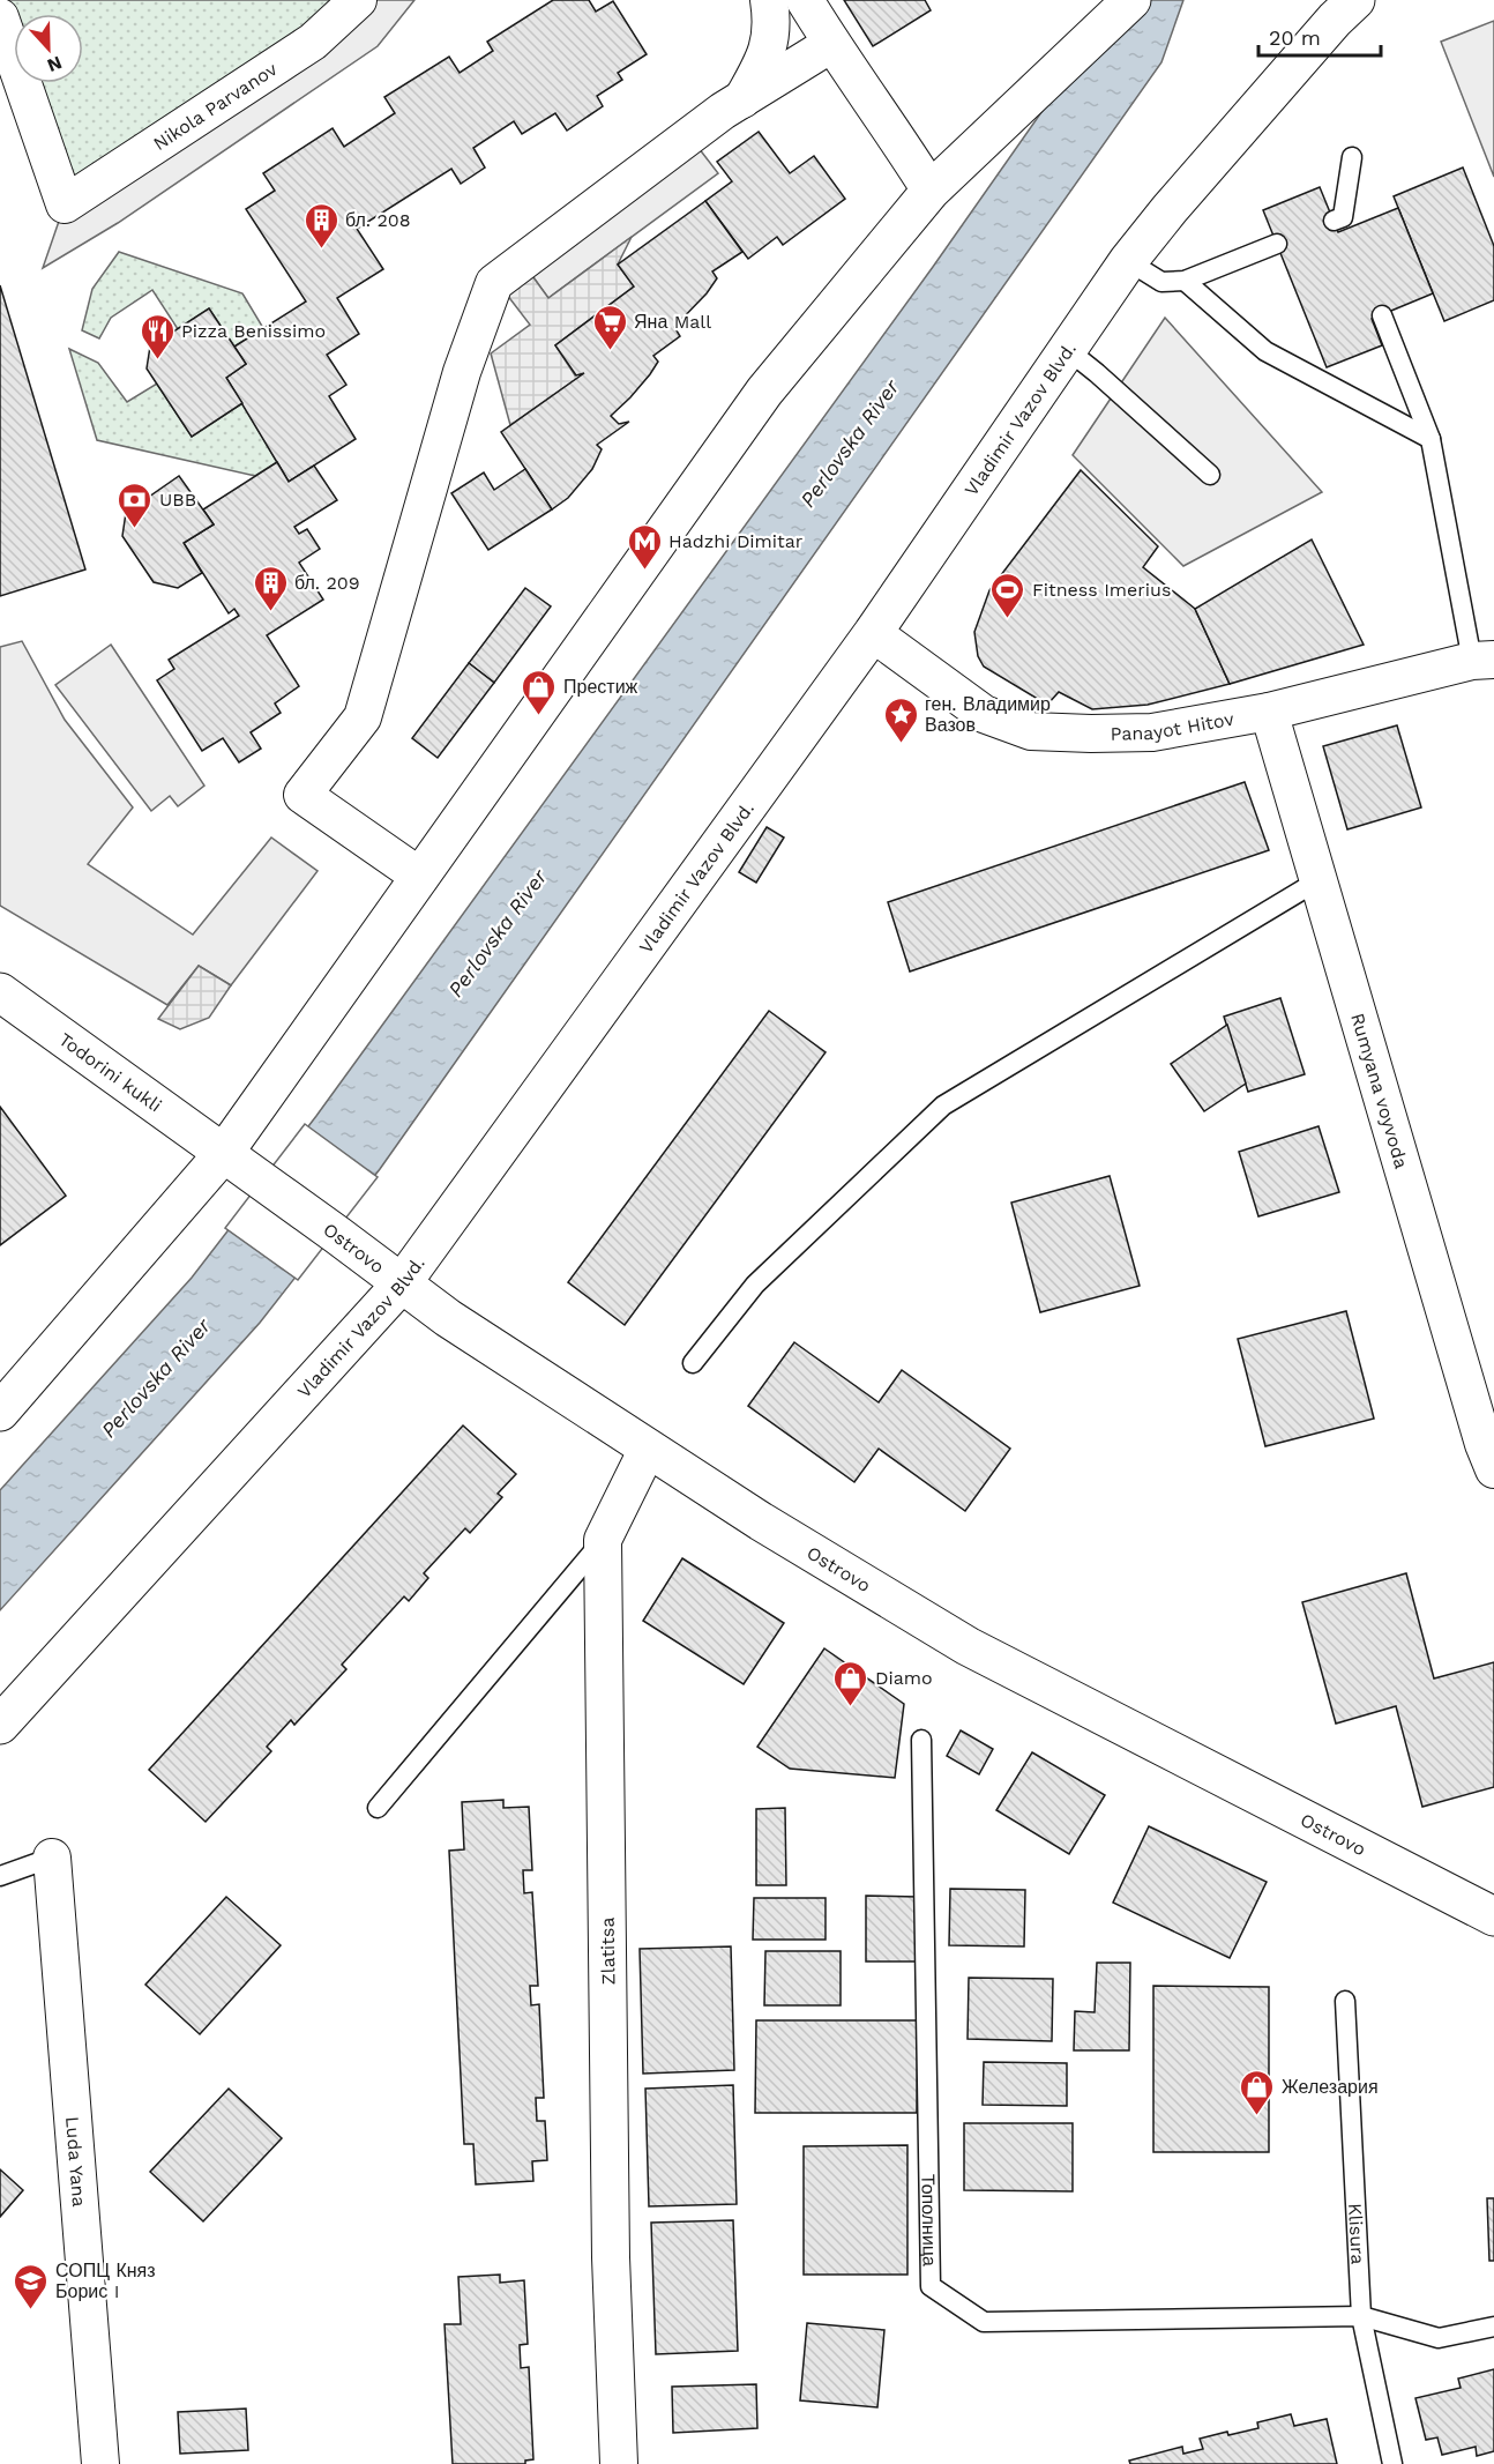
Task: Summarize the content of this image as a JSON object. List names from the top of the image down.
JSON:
{
  "streets": {
    "main road": ["Vladimir Vazov Blvd.", "Todorini kukli", "Ostrovo"],
    "street": [
      "Nikola Parvanov",
      "Panayot Hitov",
      "Rumyana voyvoda",
      "Zlatitsa",
      "Luda Yana"
    ],
    "lane": ["Тополница", "Klisura"]
  },
  "crossings": [
    ["Vladimir Vazov Blvd.", "Panayot Hitov"],
    ["Vladimir Vazov Blvd.", "Ostrovo"],
    ["Panayot Hitov", "Rumyana voyvoda"],
    ["Todorini kukli", "Ostrovo"],
    ["Ostrovo", "Zlatitsa"],
    ["Тополница", "Klisura"]
  ],
  "water": ["Perlovska River"],
  "places": {
    "building": ["бл. 208", "бл. 209"],
    "supermarket": ["Яна Mall"],
    "restaurant": ["Pizza Benissimo"],
    "bank": ["UBB"],
    "metro station": ["Hadzhi Dimitar"],
    "sports": ["Fitness Imerius"],
    "shop": ["Престиж", "Diamo", "Железария"],
    "place": ["ген. Владимир Вазов"],
    "school or university": ["СОПЦ Княз Борис I"]
  },
  "scale_bar": "20 m",
  "north": "bottom"
}
